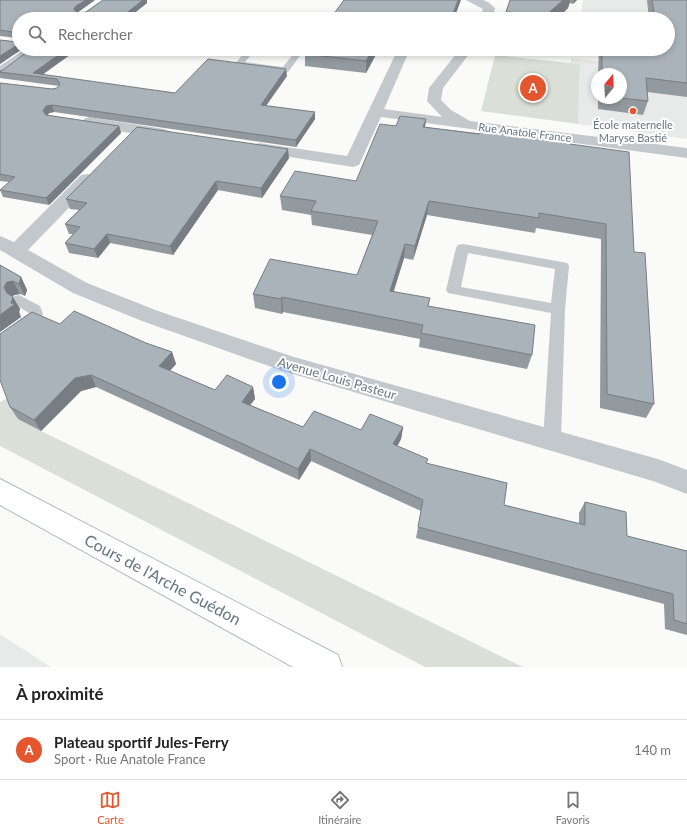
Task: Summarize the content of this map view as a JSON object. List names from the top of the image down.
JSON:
{
  "streets": {
    "main road": ["Cours de l'Arche Guédon"],
    "street": ["Rue Anatole France", "Avenue Louis Pasteur"]
  },
  "places": ["École maternelle Maryse Bastié"],
  "north": "top",
  "page": {
    "search": "Rechercher",
    "pins": "A",
    "heading": "À proximité",
    "list": [
      {
        "mark": "A",
        "name": "Plateau sportif Jules-Ferry",
        "note": "Sport · Rue Anatole France",
        "value": "140 m"
      }
    ],
    "nav": ["Carte", "Itinéraire", "Favoris"]
  }
}
